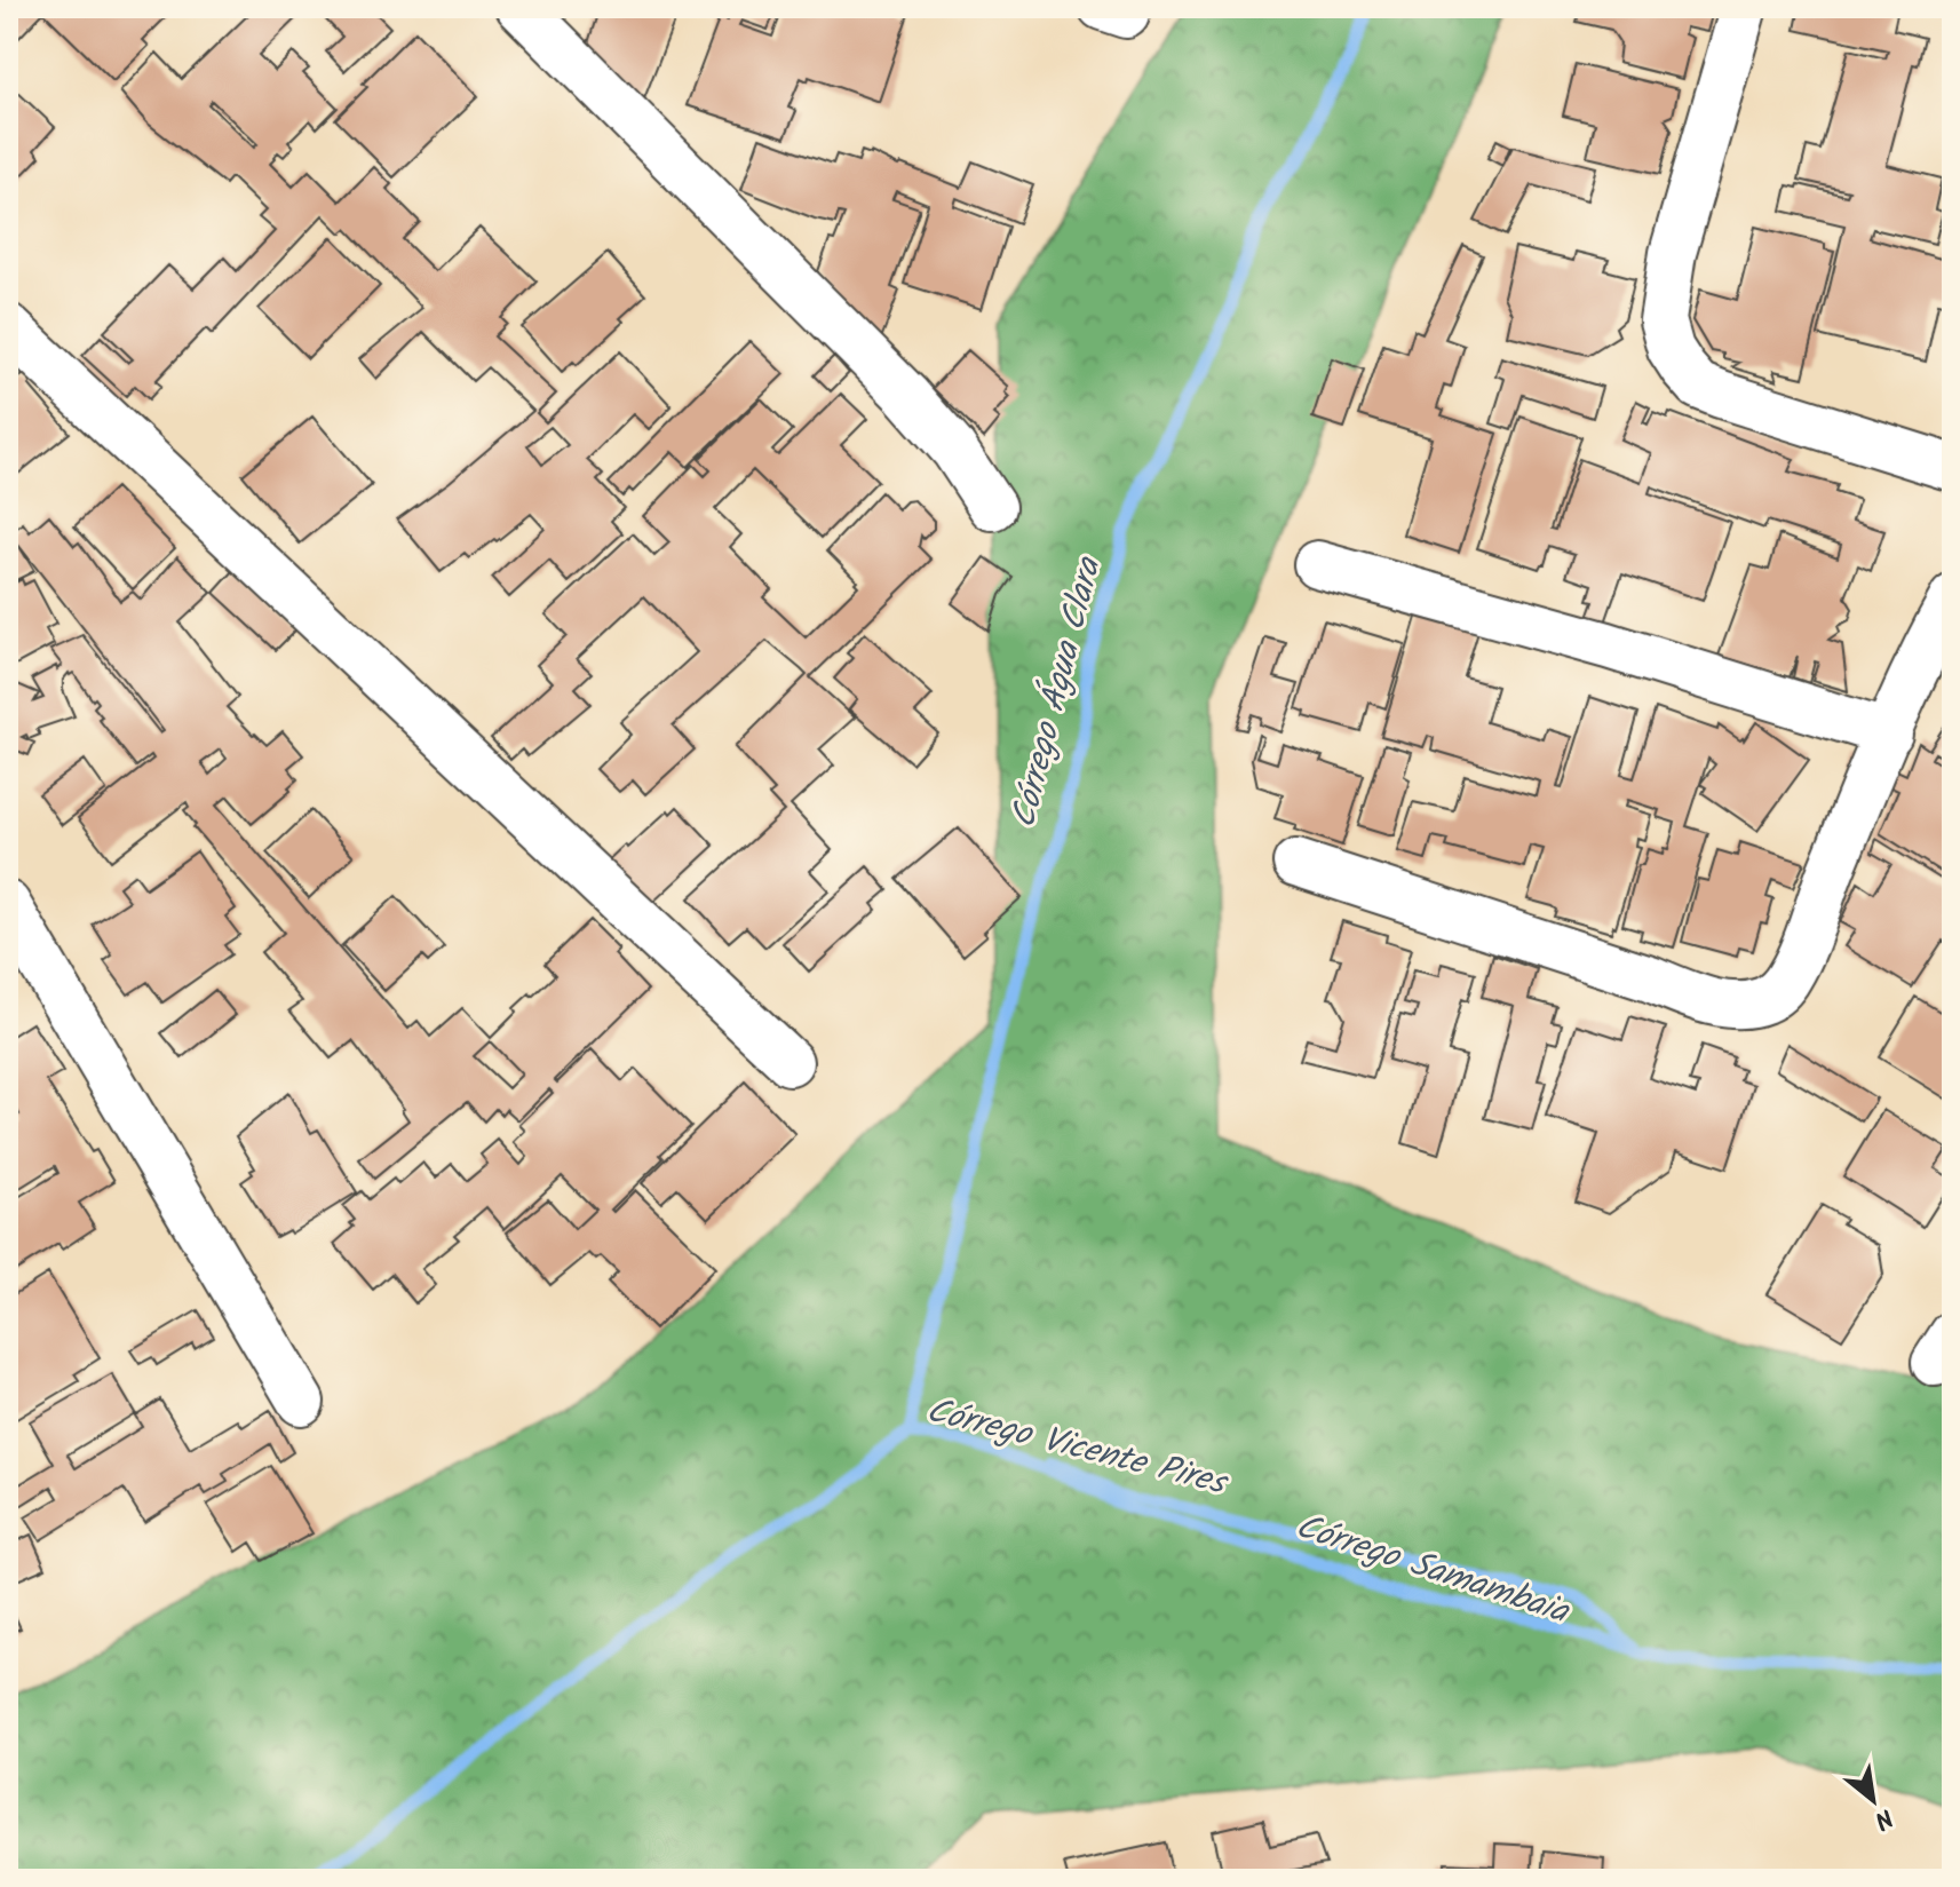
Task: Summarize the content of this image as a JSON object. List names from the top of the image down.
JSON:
{
  "water": ["Córrego Água Clara", "Córrego Vicente Pires", "Córrego Samambaia"],
  "north": "bottom right"
}
